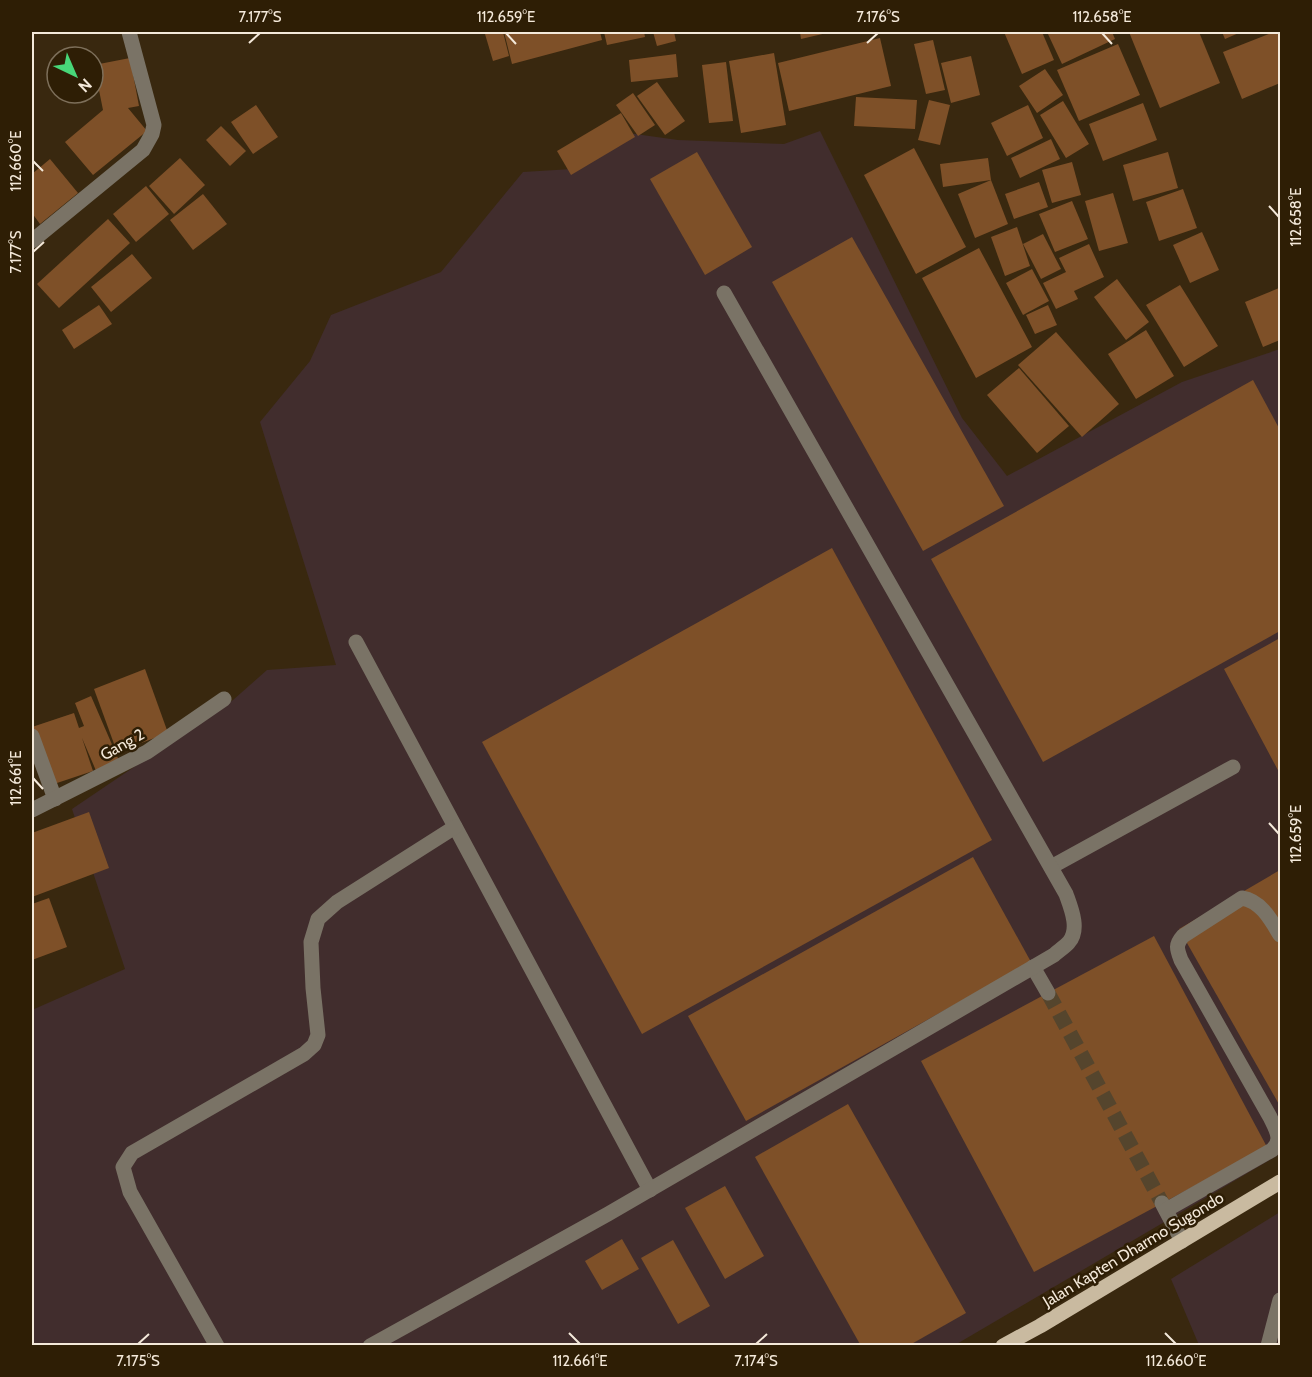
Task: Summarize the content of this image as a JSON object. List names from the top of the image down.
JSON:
{
  "streets": {
    "main road": ["Jalan Kapten Dharmo Sugondo"],
    "street": ["Gang 2"]
  },
  "north": "bottom right",
  "coordinates": [
    "7.177°S",
    "112.659°E",
    "7.176°S",
    "112.658°E",
    "112.660°E",
    "112.661°E",
    "7.175°S",
    "7.174°S"
  ]
}
